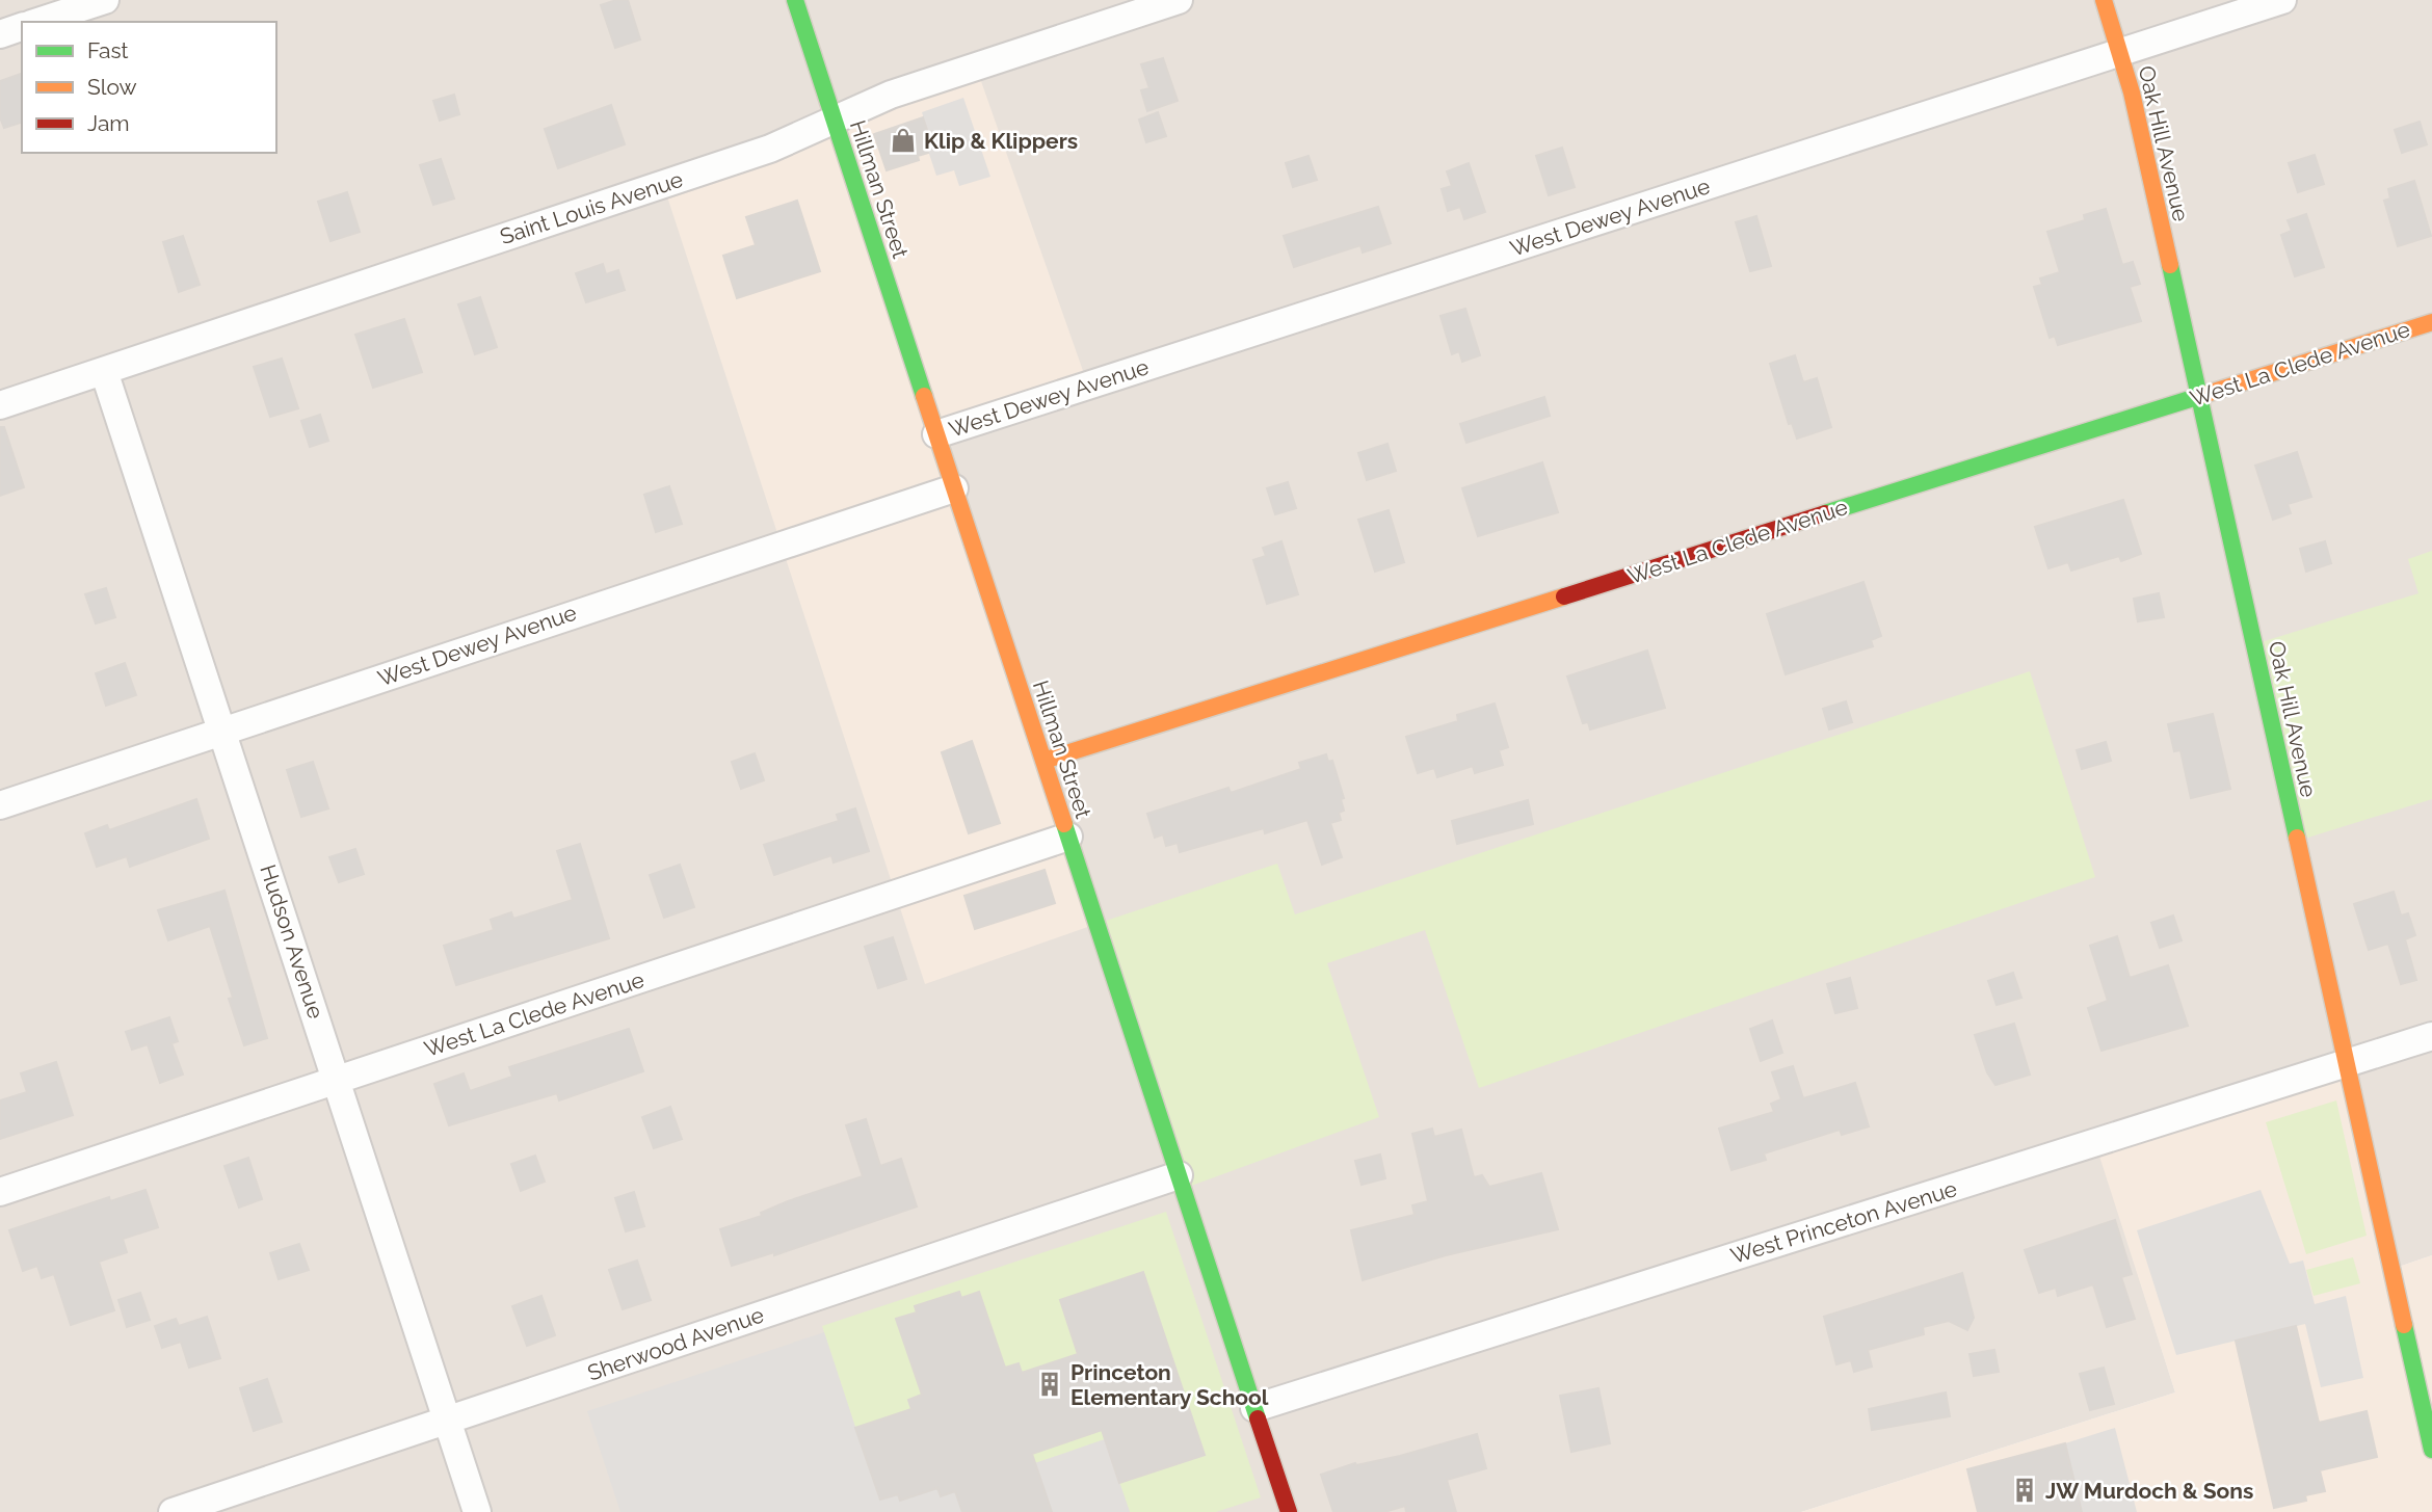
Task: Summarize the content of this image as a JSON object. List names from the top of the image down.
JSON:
{
  "streets": {
    "street": [
      "Oak Hill Avenue",
      "Hillman Street",
      "Saint Louis Avenue",
      "West Dewey Avenue",
      "West La Clede Avenue",
      "Hudson Avenue",
      "West Princeton Avenue",
      "Sherwood Avenue"
    ]
  },
  "crossings": [
    ["Oak Hill Avenue", "West Dewey Avenue"],
    ["Oak Hill Avenue", "West La Clede Avenue"],
    ["Oak Hill Avenue", "West Princeton Avenue"],
    ["Hillman Street", "Saint Louis Avenue"],
    ["Hillman Street", "West Dewey Avenue"],
    ["Hillman Street", "West La Clede Avenue"],
    ["Hillman Street", "West Princeton Avenue"],
    ["Hillman Street", "Sherwood Avenue"],
    ["Saint Louis Avenue", "Hudson Avenue"],
    ["West Dewey Avenue", "Hudson Avenue"],
    ["West La Clede Avenue", "Hudson Avenue"],
    ["Hudson Avenue", "Sherwood Avenue"]
  ],
  "places": {
    "shop": ["Klip & Klippers"],
    "building": ["Princeton Elementary School", "JW Murdoch & Sons"]
  },
  "legend": ["Fast", "Slow", "Jam"]
}
